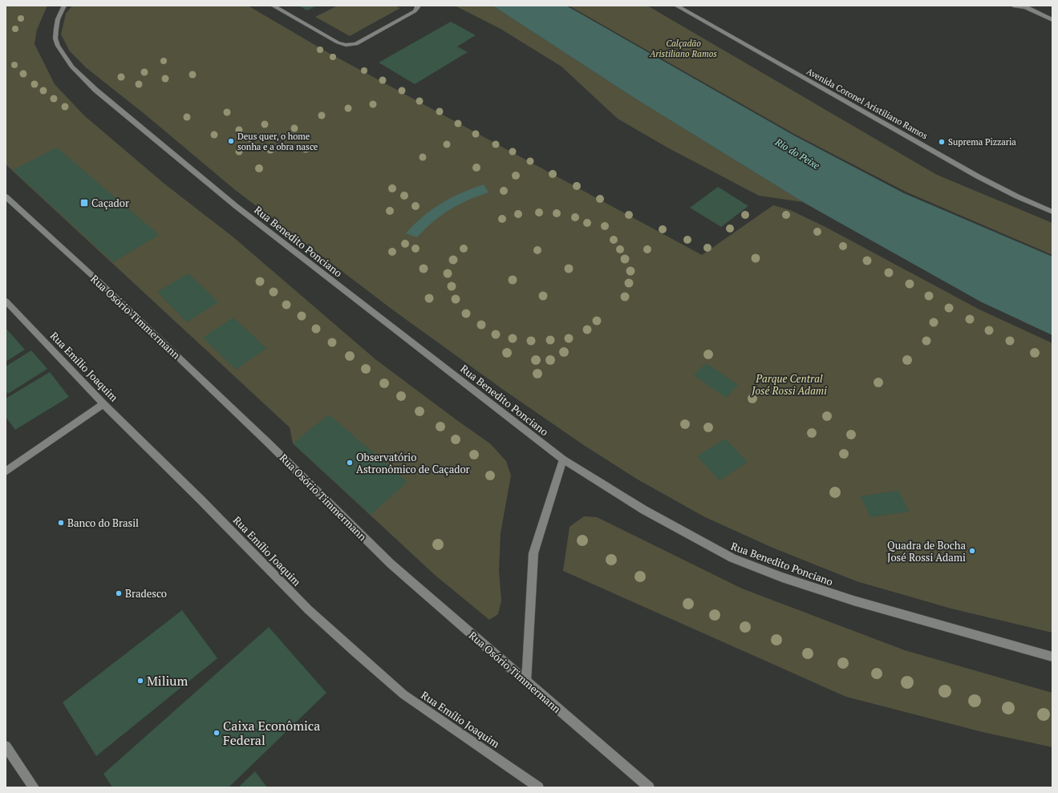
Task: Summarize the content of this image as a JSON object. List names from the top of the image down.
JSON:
{
  "streets": {
    "main road": [
      "Avenida Coronel Aristiliano Ramos",
      "Rua Benedito Ponciano",
      "Rua Osório Timmermann",
      "Rua Emílio Joaquim"
    ]
  },
  "water": ["Rio do Peixe"],
  "parks": ["Calçadão Aristiliano Ramos", "Parque Central José Rossi Adami"],
  "places": {
    "other": [
      "Deus quer, o home sonha e a obra nasce",
      "Suprema Pizzaria",
      "Observatório Astronômico de Caçador",
      "Banco do Brasil",
      "Quadra de Bocha José Rossi Adami",
      "Bradesco",
      "Milium",
      "Caixa Econômica Federal"
    ],
    "transit": ["Caçador"]
  }
}
